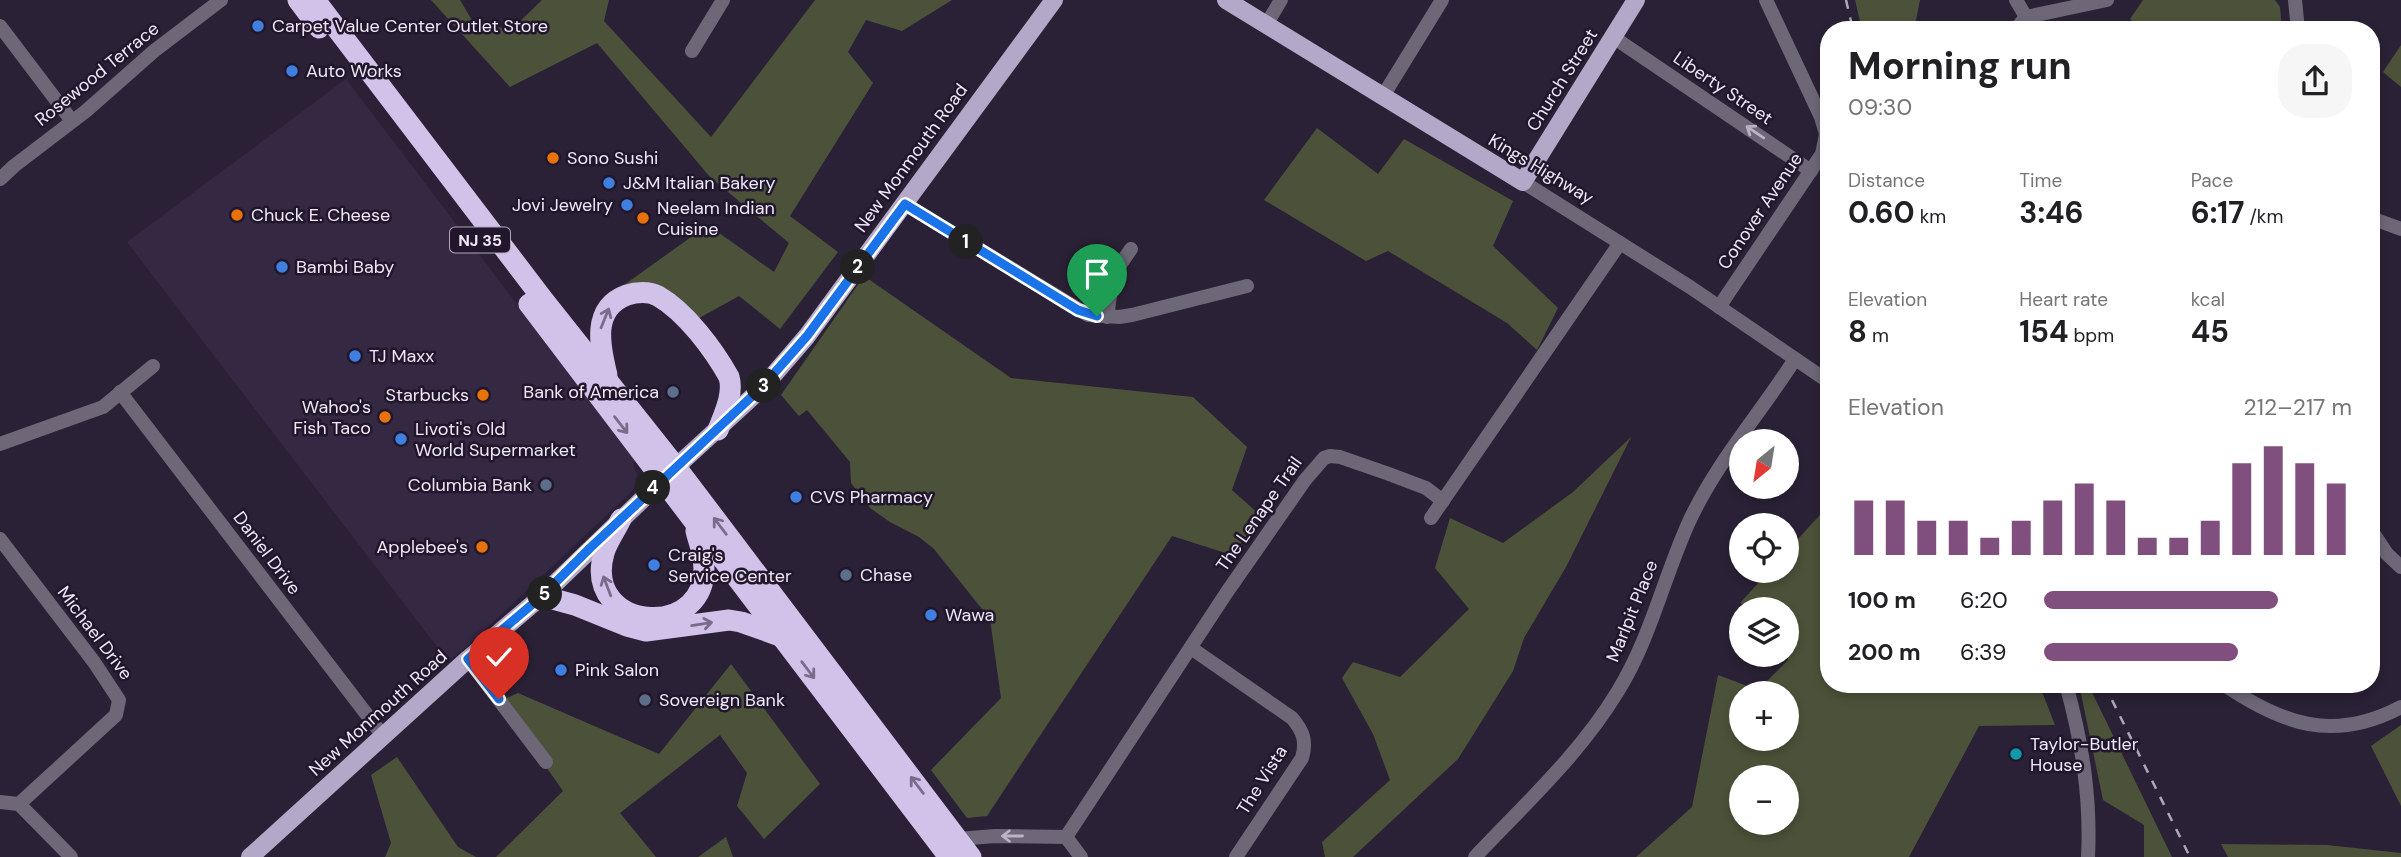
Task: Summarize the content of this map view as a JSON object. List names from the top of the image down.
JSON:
{
  "streets": {
    "highway": ["NJ 35"],
    "main road": ["Church Street", "New Monmouth Road", "Kings Highway"],
    "street": [
      "Rosewood Terrace",
      "Liberty Street",
      "Conover Avenue",
      "The Lenape Trail",
      "Daniel Drive",
      "Marlpit Place",
      "Michael Drive",
      "The Vista"
    ]
  },
  "crossings": [
    ["Church Street", "Liberty Street"],
    ["Church Street", "Kings Highway"],
    ["Liberty Street", "Conover Avenue"],
    ["New Monmouth Road", "NJ 35"],
    ["New Monmouth Road", "Daniel Drive"],
    ["Kings Highway", "Conover Avenue"],
    ["Kings Highway", "Marlpit Place"],
    ["The Lenape Trail", "The Vista"]
  ],
  "one_way": ["Liberty Street"],
  "places": [
    "Carpet Value Center Outlet Store",
    "Auto Works",
    "Sono Sushi",
    "J&M Italian Bakery",
    "Jovi Jewelry",
    "Chuck E. Cheese",
    "Neelam Indian Cuisine",
    "Bambi Baby",
    "TJ Maxx",
    "Bank of America",
    "Starbucks",
    "Wahoo's Fish Taco",
    "Livoti's Old World Supermarket",
    "Columbia Bank",
    "CVS Pharmacy",
    "Applebee's",
    "Craig's Service Center",
    "Chase",
    "Wawa",
    "Pink Salon",
    "Sovereign Bank",
    "Taylor-Butler House"
  ],
  "north": "bottom left",
  "page": {
    "heading": ["Morning run", "09:30"],
    "stats": [
      ["Distance", "0.60 km"],
      ["Time", "3:46"],
      ["Pace", "6:17 /km"],
      ["Elevation", "8 m"],
      ["Heart rate", "154 bpm"],
      ["kcal", "45"]
    ],
    "pins": [
      "1",
      "2",
      "3",
      "4",
      "5"
    ],
    "chart": ["Elevation", "212–217 m"],
    "map_buttons": ["+", "−"],
    "list": [
      {
        "name": "100 m",
        "note": "6:20"
      },
      {
        "name": "200 m",
        "note": "6:39"
      }
    ]
  }
}
